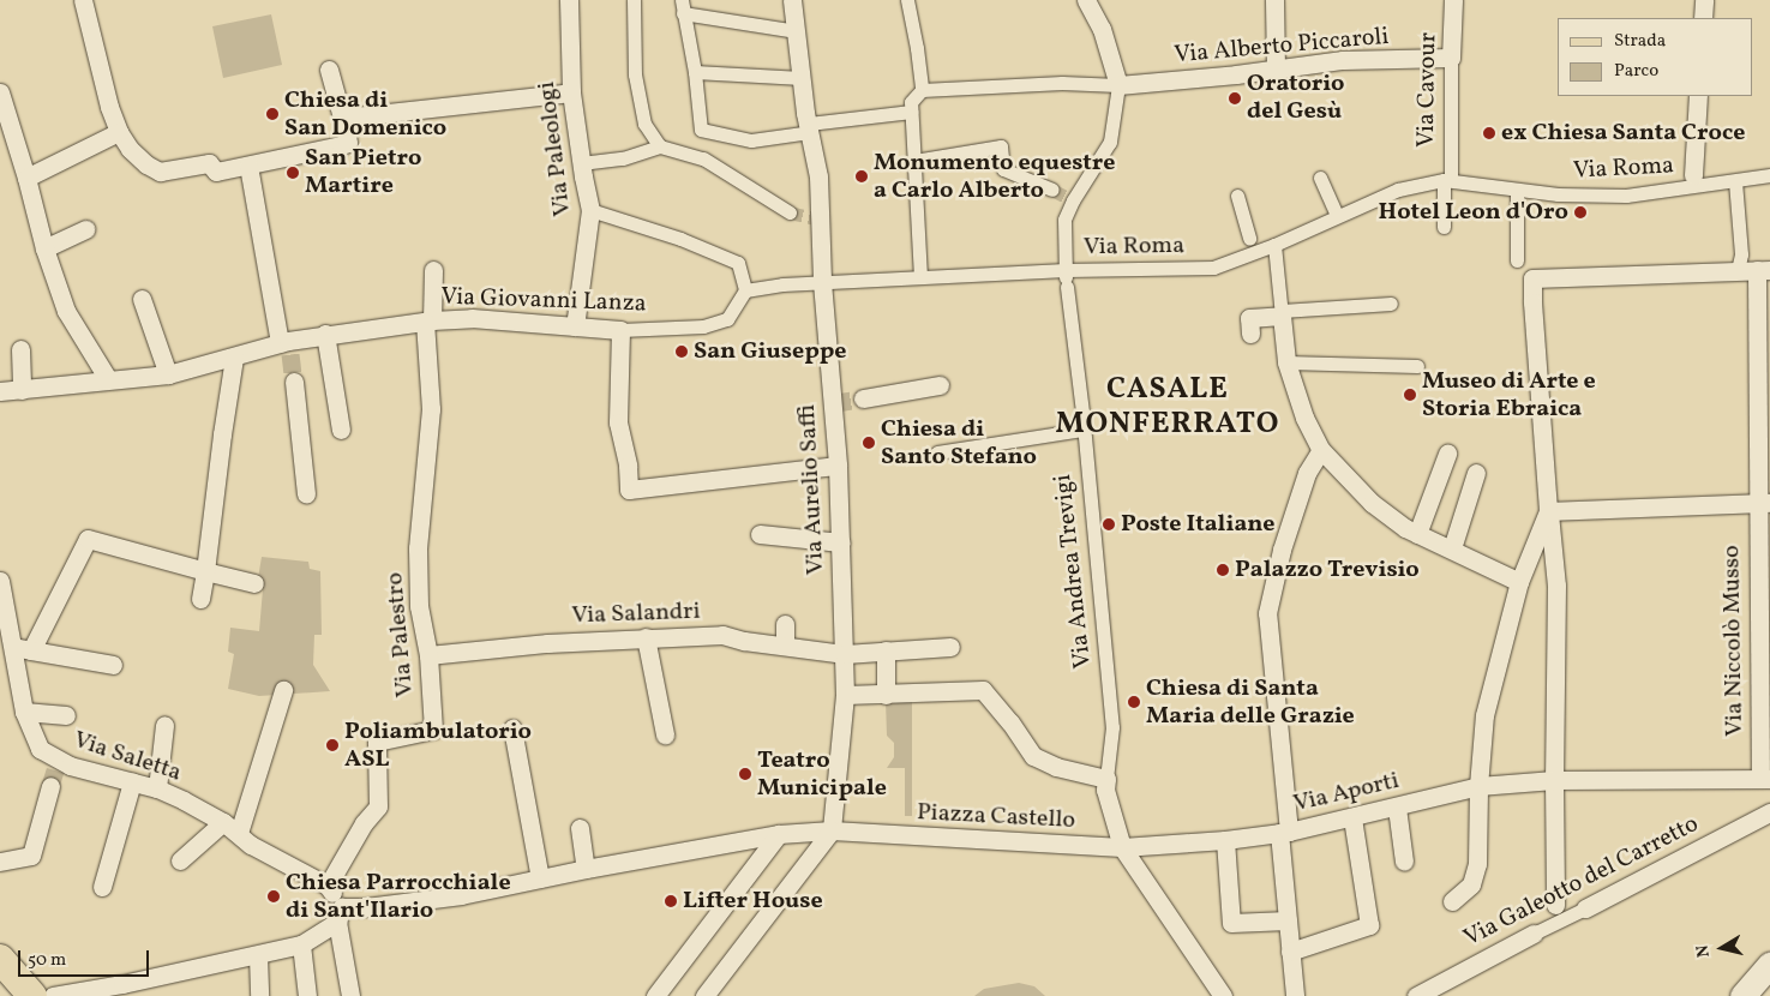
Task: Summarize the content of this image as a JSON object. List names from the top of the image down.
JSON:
{
  "streets": {
    "street": [
      "Via Alberto Piccaroli",
      "Via Cavour",
      "Via Paleologi",
      "Via Roma",
      "Via Giovanni Lanza",
      "Via Aurelio Saffi",
      "Via Andrea Trevigi",
      "Via Salandri",
      "Via Palestro",
      "Via Niccolò Musso",
      "Via Saletta",
      "Via Aporti",
      "Piazza Castello",
      "Via Galeotto del Carretto"
    ]
  },
  "crossings": [
    ["Via Alberto Piccaroli", "Via Cavour"],
    ["Via Alberto Piccaroli", "Via Andrea Trevigi"],
    ["Via Cavour", "Via Roma"],
    ["Via Paleologi", "Via Giovanni Lanza"],
    ["Via Roma", "Via Aurelio Saffi"],
    ["Via Roma", "Via Andrea Trevigi"],
    ["Via Giovanni Lanza", "Via Palestro"],
    ["Via Aurelio Saffi", "Via Salandri"],
    ["Via Aurelio Saffi", "Piazza Castello"],
    ["Via Andrea Trevigi", "Piazza Castello"],
    ["Via Salandri", "Via Palestro"],
    ["Via Palestro", "Via Saletta"],
    ["Via Niccolò Musso", "Via Aporti"],
    ["Via Saletta", "Piazza Castello"],
    ["Via Aporti", "Piazza Castello"]
  ],
  "districts": ["CASALE MONFERRATO"],
  "places": [
    "Oratorio del Gesù",
    "Chiesa di San Domenico",
    "ex Chiesa Santa Croce",
    "San Pietro Martire",
    "Monumento equestre a Carlo Alberto",
    "Hotel Leon d'Oro",
    "San Giuseppe",
    "Museo di Arte e Storia Ebraica",
    "Chiesa di Santo Stefano",
    "Poste Italiane",
    "Palazzo Trevisio",
    "Chiesa di Santa Maria delle Grazie",
    "Poliambulatorio ASL",
    "Teatro Municipale",
    "Chiesa Parrocchiale di Sant'Ilario",
    "Lifter House"
  ],
  "legend": ["Strada", "Parco"],
  "scale_bar": "50 m",
  "north": "left"
}
